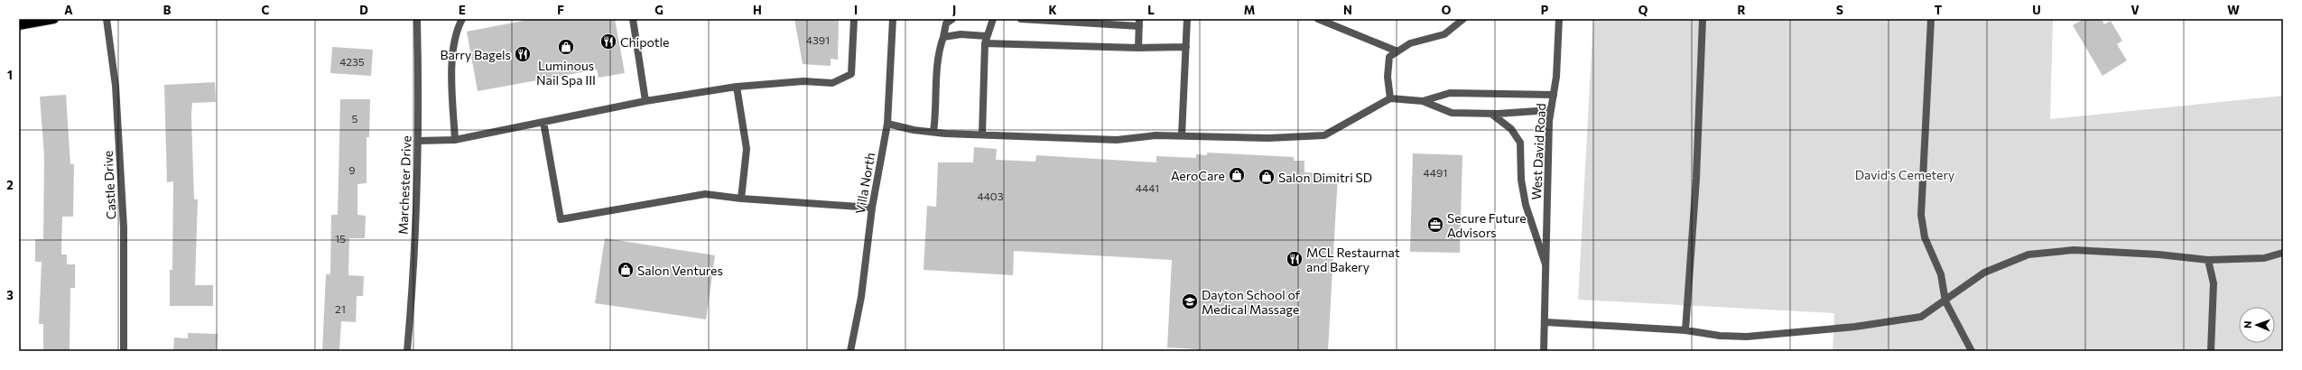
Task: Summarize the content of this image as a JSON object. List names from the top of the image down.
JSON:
{
  "streets": {
    "street": [
      "West David Road",
      "Villa North",
      "Castle Drive",
      "Marchester Drive"
    ]
  },
  "parks": ["David's Cemetery"],
  "places": {
    "restaurant": ["Chipotle", "Barry Bagels", "MCL Restaurnat and Bakery"],
    "shop": [
      "Luminous Nail Spa III",
      "AeroCare",
      "Salon Dimitri SD",
      "Salon Ventures"
    ],
    "office": ["Secure Future Advisors"],
    "school or university": ["Dayton School of Medical Massage"]
  },
  "house_numbers": [
    "4391",
    "4235",
    "5",
    "9",
    "4491",
    "4441",
    "4403",
    "15",
    "21"
  ],
  "north": "left",
  "grid": {
    "columns": [
      "A",
      "B",
      "C",
      "D",
      "E",
      "F",
      "G",
      "H",
      "I",
      "J",
      "K",
      "L",
      "M",
      "N",
      "O",
      "P",
      "Q",
      "R",
      "S",
      "T",
      "U",
      "V",
      "W"
    ],
    "rows": ["1", "2", "3"]
  }
}
